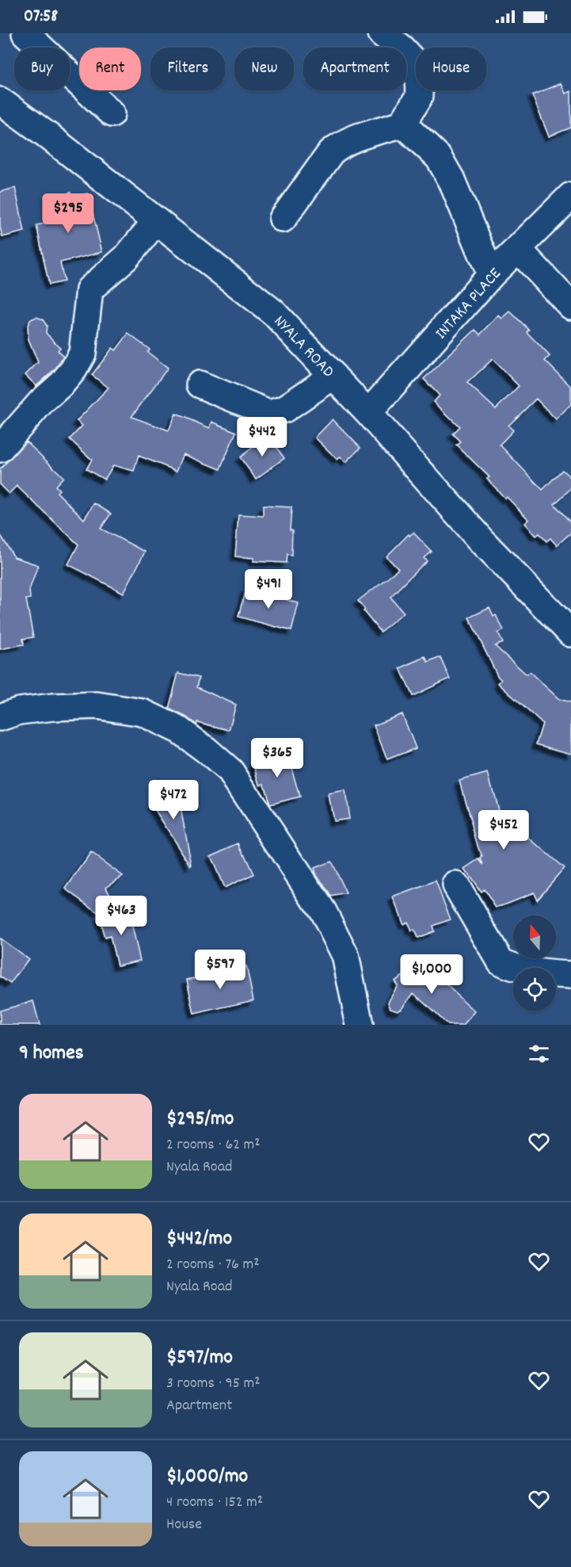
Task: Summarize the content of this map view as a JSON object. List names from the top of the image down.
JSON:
{
  "streets": {
    "street": ["INTAKA PLACE", "NYALA ROAD"]
  },
  "crossings": [
    ["INTAKA PLACE", "NYALA ROAD"]
  ],
  "north": "top",
  "page": {
    "status": "07:58",
    "chip": [
      "Buy",
      "Rent",
      "Filters",
      "New",
      "Apartment",
      "House"
    ],
    "price": [
      "$295",
      "$442",
      "$491",
      "$365",
      "$472",
      "$452",
      "$463",
      "$597",
      "$1,000"
    ],
    "heading": "9 homes",
    "list": [
      {
        "name": "$295/mo",
        "note": "2 rooms · 62 m² · Nyala Road"
      },
      {
        "name": "$442/mo",
        "note": "2 rooms · 76 m² · Nyala Road"
      },
      {
        "name": "$597/mo",
        "note": "3 rooms · 95 m² · Apartment"
      },
      {
        "name": "$1,000/mo",
        "note": "4 rooms · 152 m² · House"
      }
    ]
  }
}
